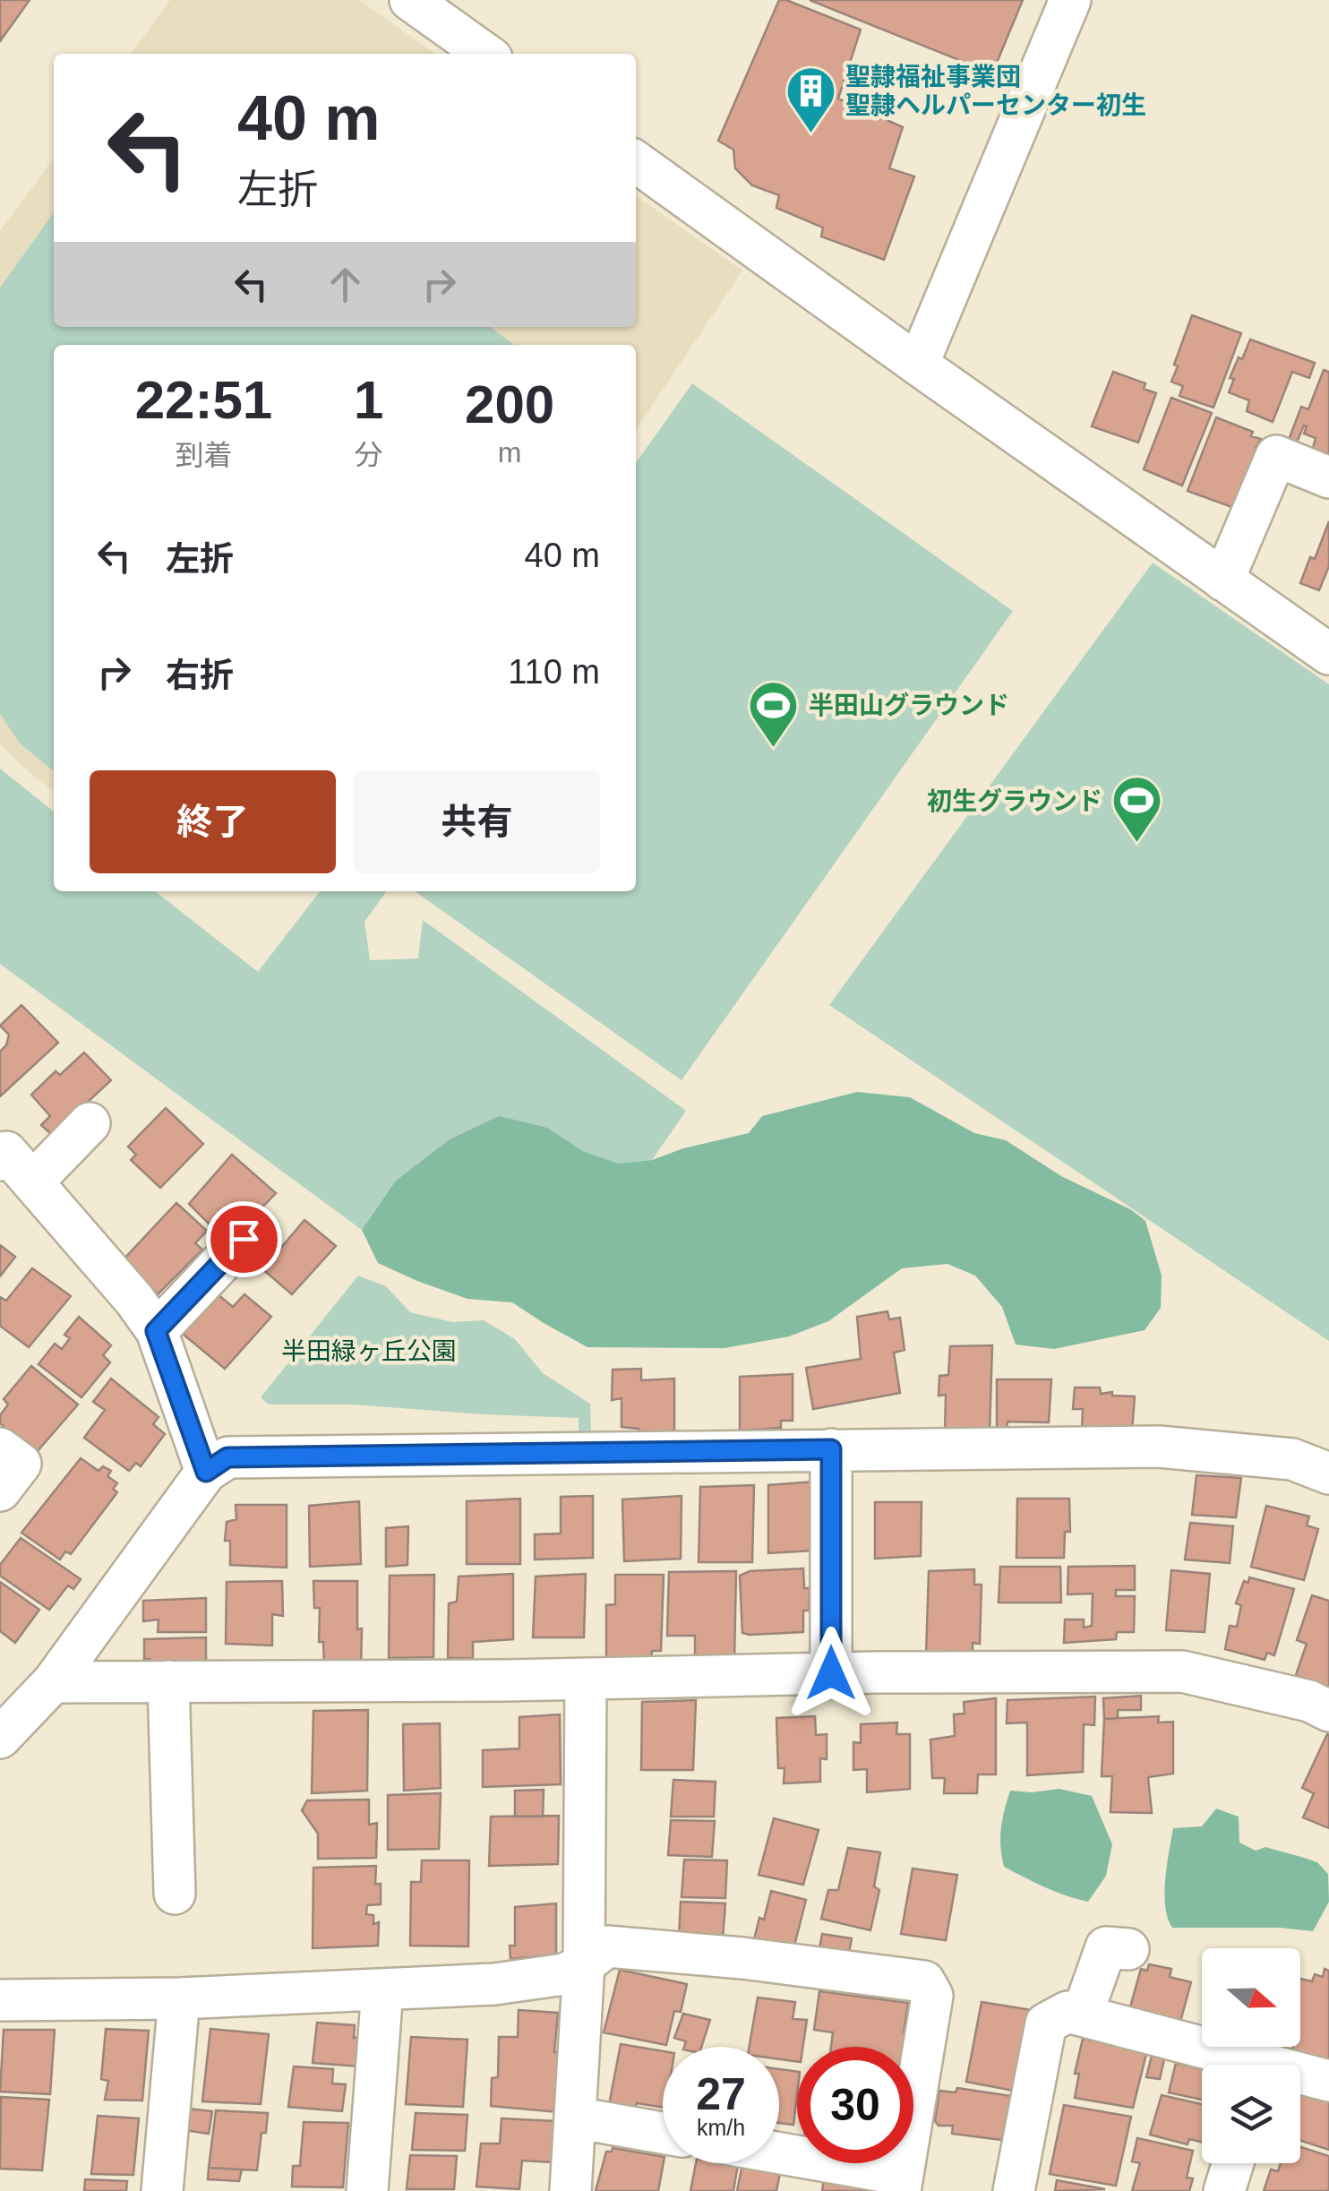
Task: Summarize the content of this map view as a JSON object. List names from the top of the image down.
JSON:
{
  "parks": ["半田緑ヶ丘公園"],
  "places": {
    "building": ["聖隷福祉事業団 聖隷ヘルパーセンター初生"],
    "sports": ["半田山グラウンド", "初生グラウンド"]
  },
  "north": "right",
  "page": {
    "turn": ["40 m", "左折"],
    "eta": [
      "22:51",
      "到着",
      "1",
      "分",
      "200",
      "m"
    ],
    "list": [
      {
        "name": "左折",
        "value": "40 m"
      },
      {
        "name": "右折",
        "value": "110 m"
      }
    ],
    "buttons": ["終了", "共有"],
    "speed": "27 km/h",
    "limit": "30"
  }
}
